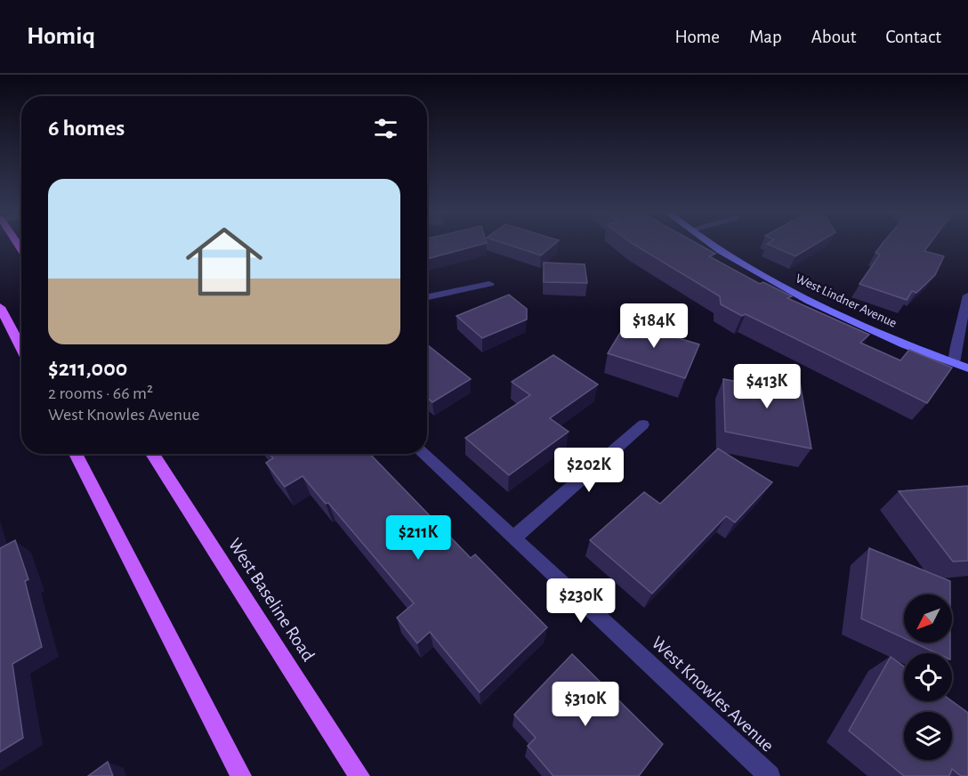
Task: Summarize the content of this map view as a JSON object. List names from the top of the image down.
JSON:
{
  "streets": {
    "main road": ["West Baseline Road"],
    "street": ["West Lindner Avenue", "West Knowles Avenue"]
  },
  "north": "bottom left",
  "page": {
    "header": "Homiq",
    "nav": [
      "Home",
      "Map",
      "About",
      "Contact"
    ],
    "heading": "6 homes",
    "list": [
      {
        "name": "$211,000",
        "note": "2 rooms · 66 m² · West Knowles Avenue"
      }
    ],
    "price": [
      "$184K",
      "$413K",
      "$202K",
      "$211K",
      "$230K",
      "$310K"
    ]
  }
}
